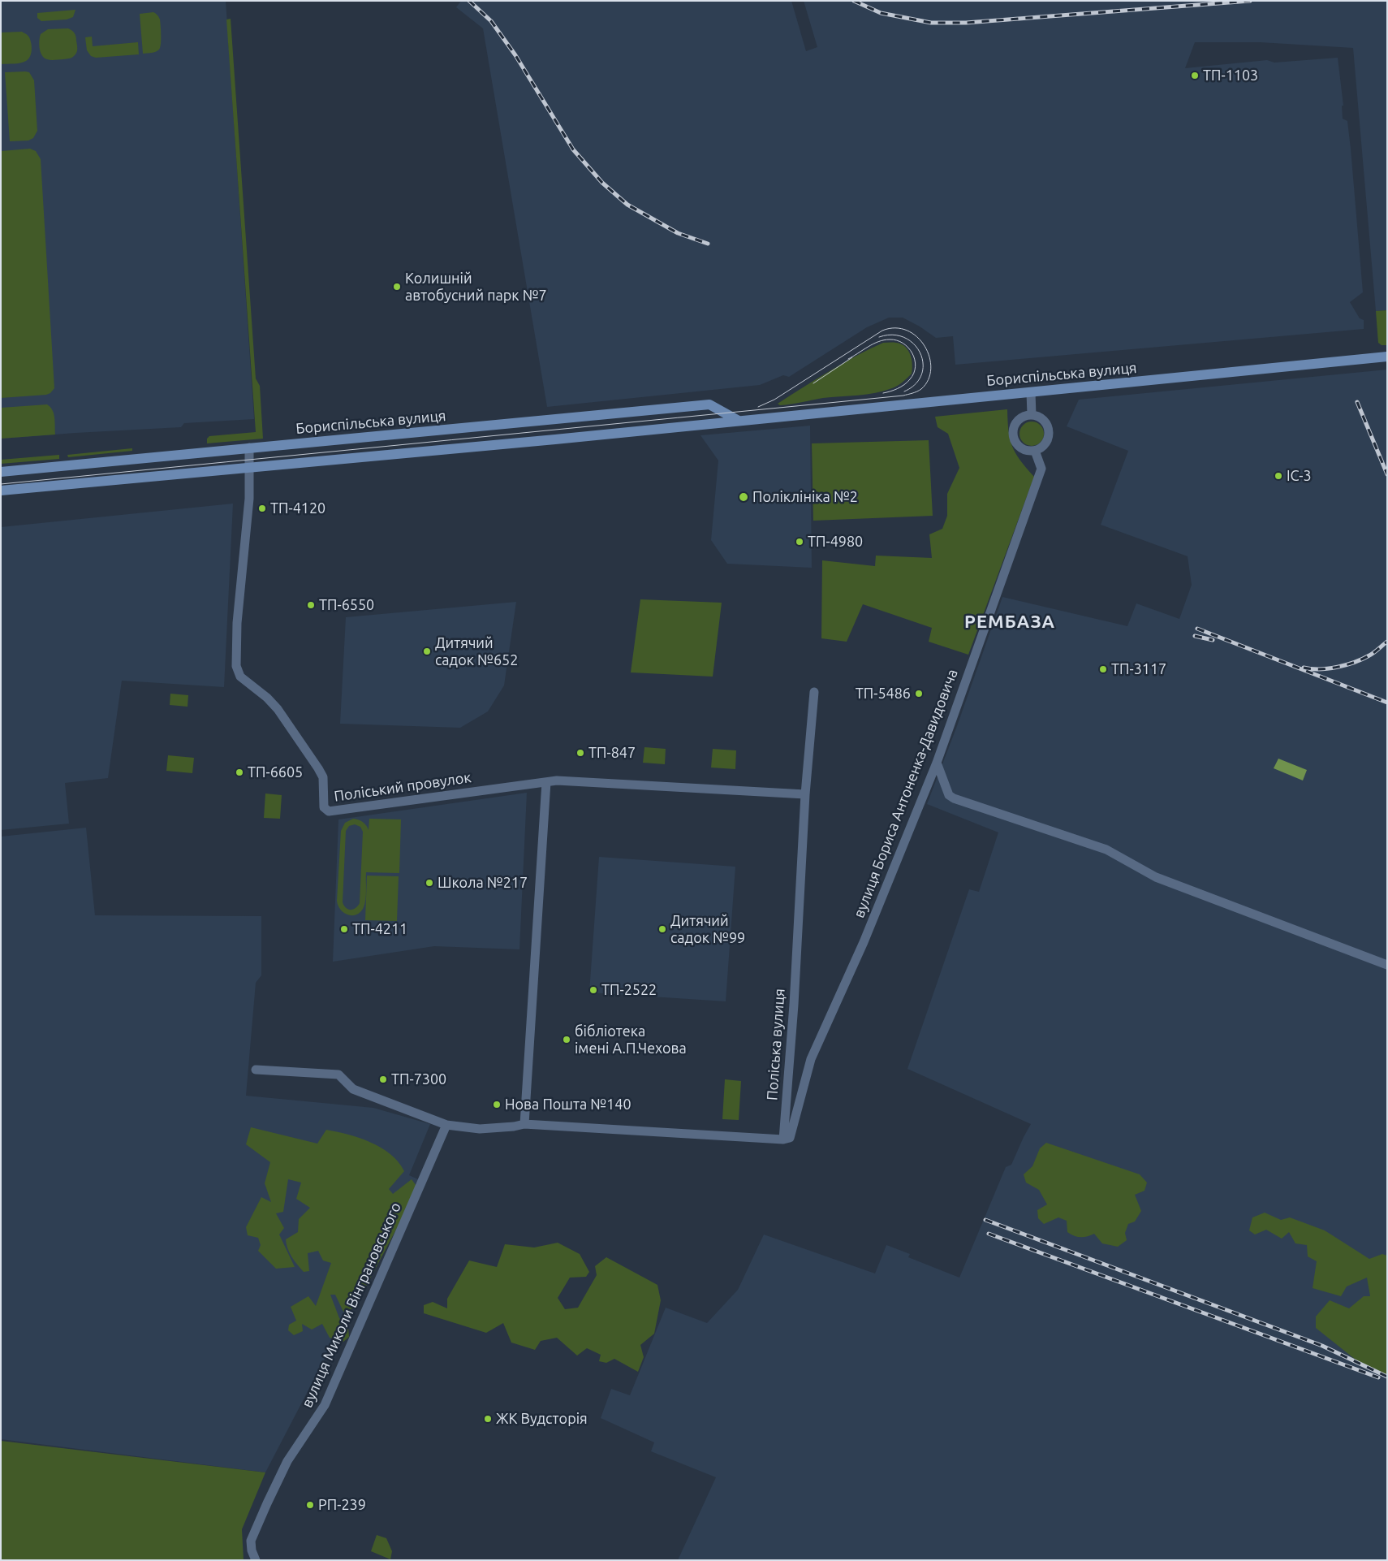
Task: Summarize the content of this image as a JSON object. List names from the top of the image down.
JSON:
{
  "streets": {
    "main road": ["Бориспільська вулиця"],
    "street": [
      "Поліський провулок",
      "вулиця Бориса Антоненка-Давидовича",
      "Поліська вулиця",
      "вулиця Миколи Вінграновського"
    ]
  },
  "crossings": [
    ["Бориспільська вулиця", "Поліський провулок"],
    ["Поліський провулок", "Поліська вулиця"],
    ["вулиця Бориса Антоненка-Давидовича", "Поліська вулиця"]
  ],
  "districts": ["РЕМБАЗА"],
  "places": [
    "ТП-1103",
    "Колишній автобусний парк №7",
    "ІС-3",
    "Поліклініка №2",
    "ТП-4120",
    "ТП-4980",
    "ТП-6550",
    "Дитячий садок №652",
    "ТП-3117",
    "ТП-5486",
    "ТП-847",
    "ТП-6605",
    "Школа №217",
    "ТП-4211",
    "Дитячий садок №99",
    "ТП-2522",
    "бібліотека імені А.П.Чехова",
    "ТП-7300",
    "Нова Пошта №140",
    "ЖК Вудсторія",
    "РП-239"
  ]
}
